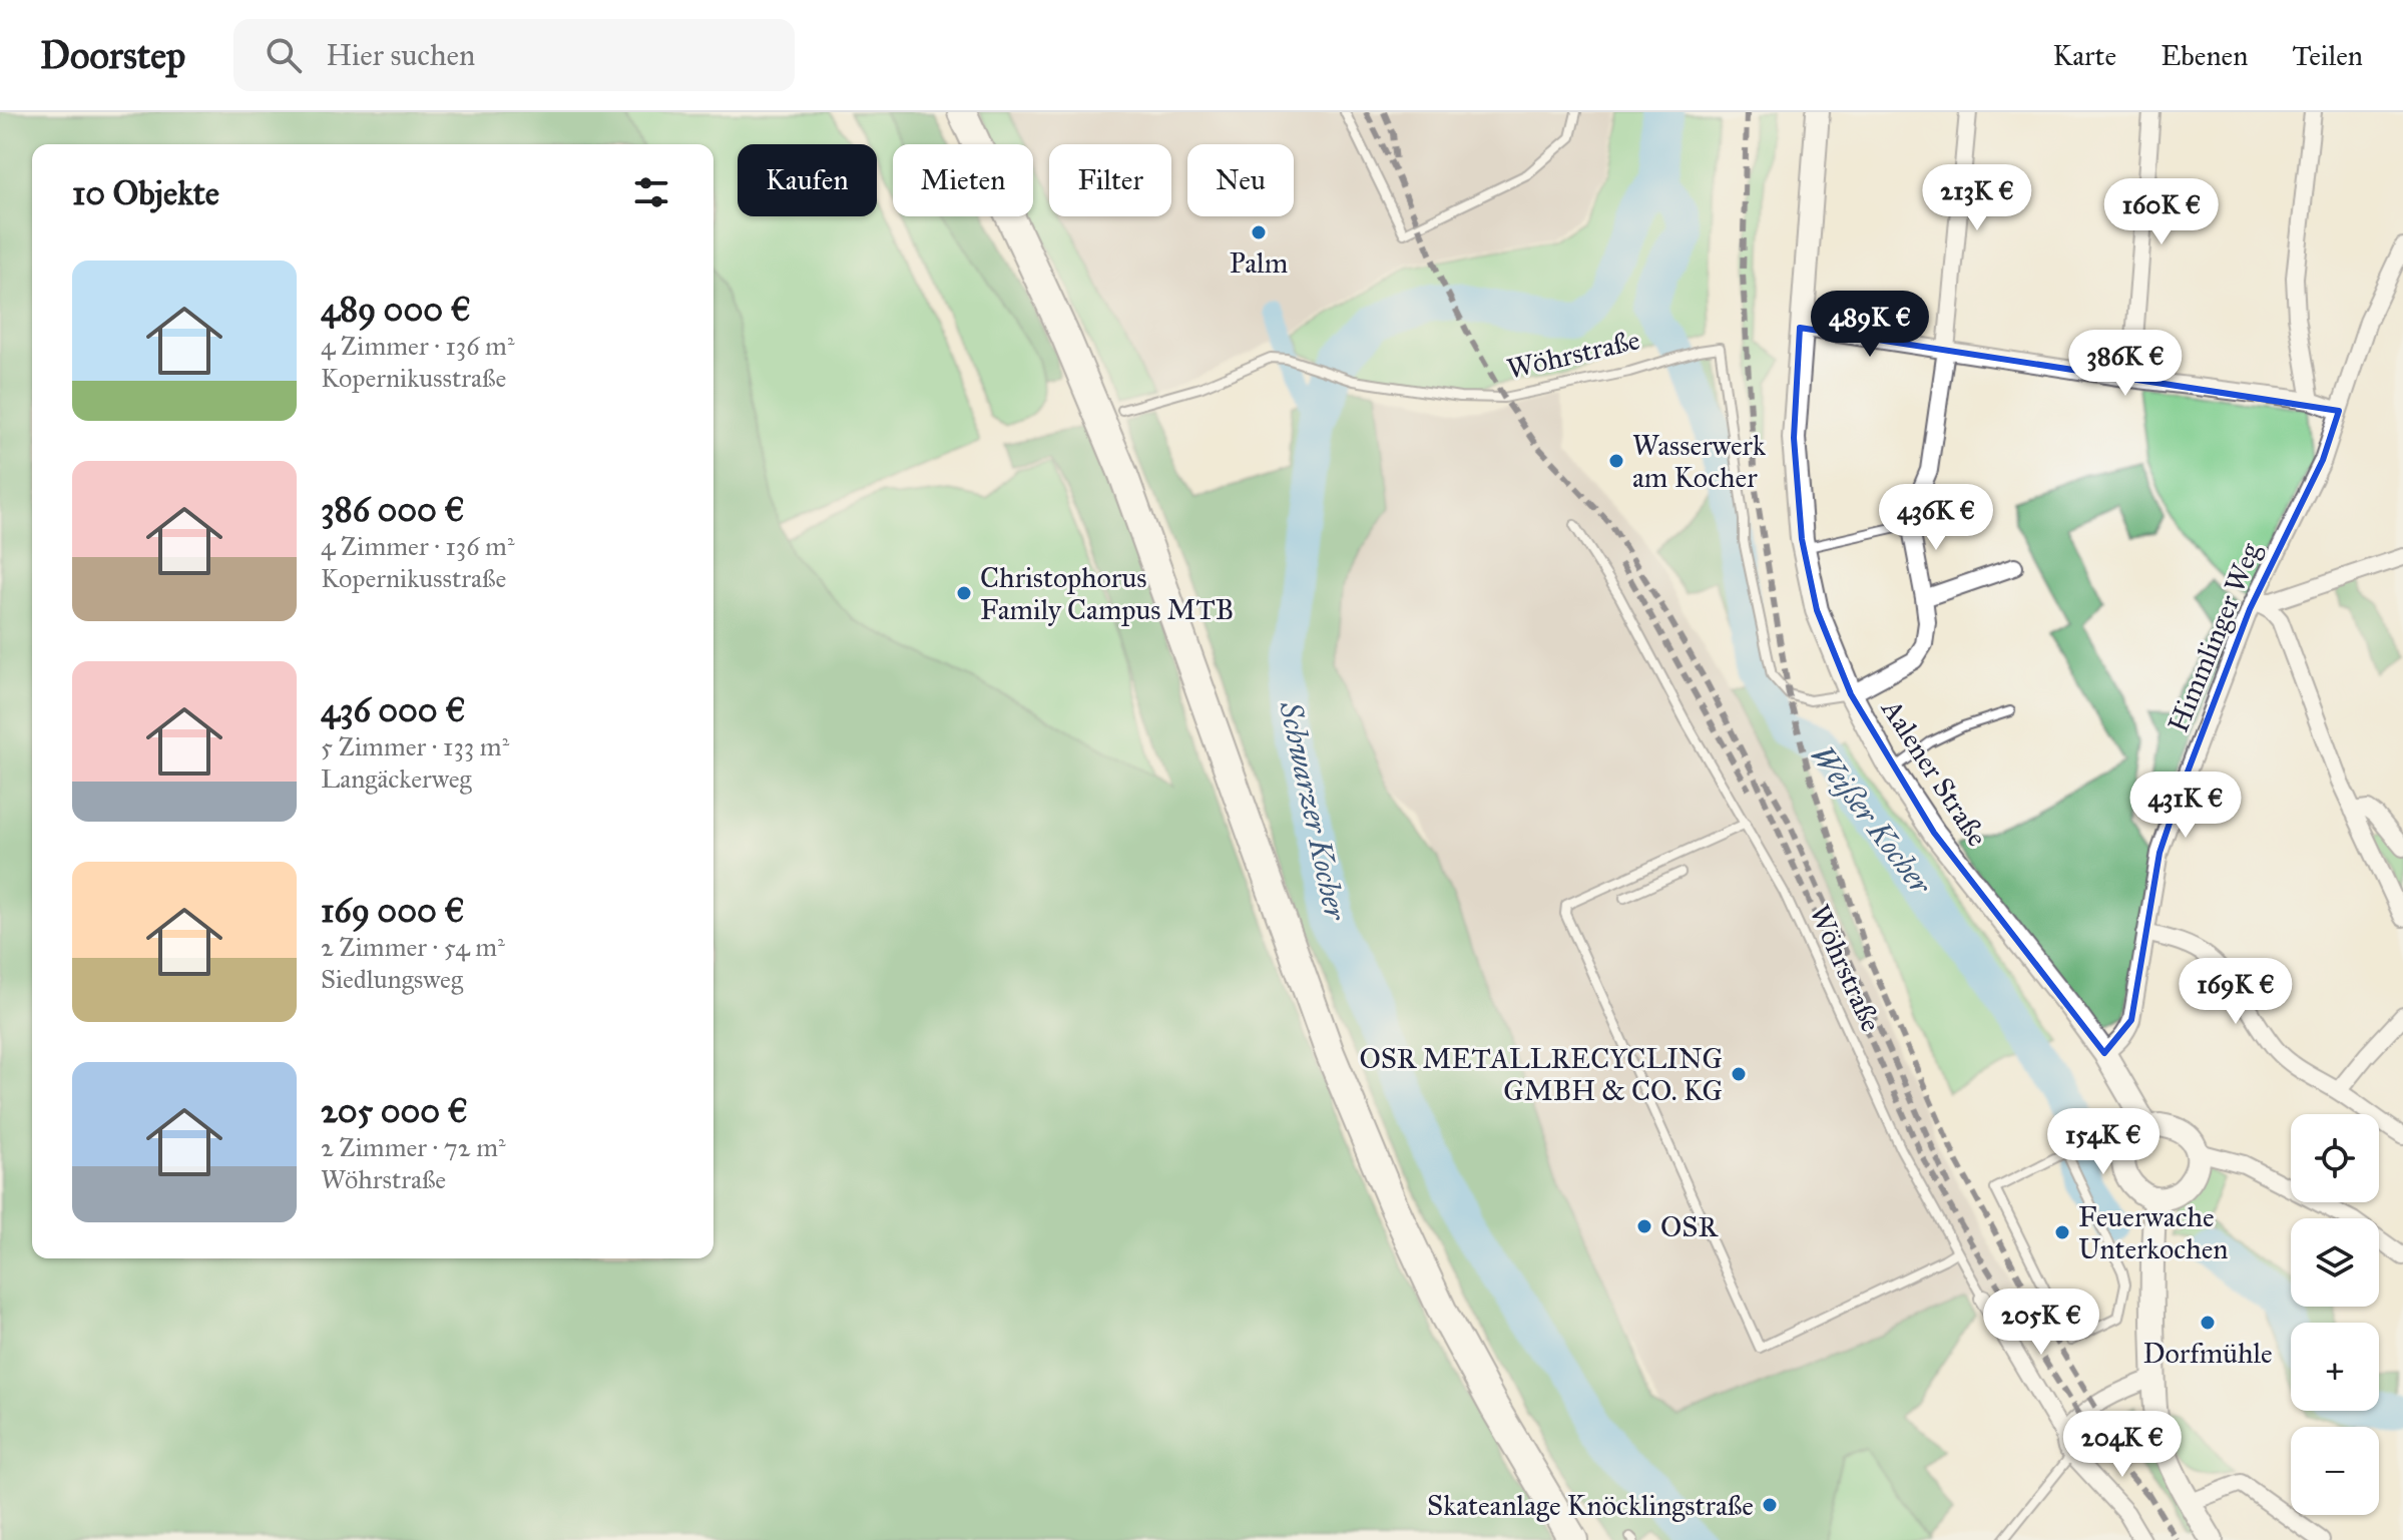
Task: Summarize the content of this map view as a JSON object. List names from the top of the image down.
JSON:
{
  "streets": {
    "street": ["Wöhrstraße", "Himmlinger Weg", "Aalener Straße"]
  },
  "crossings": [
    ["Wöhrstraße", "Aalener Straße"],
    ["Himmlinger Weg", "Aalener Straße"]
  ],
  "water": ["Schwarzer Kocher", "Weißer Kocher"],
  "places": [
    "Palm",
    "Wasserwerk am Kocher",
    "Christophorus Family Campus MTB",
    "OSR METALLRECYCLING GMBH & CO. KG",
    "OSR",
    "Feuerwache Unterkochen",
    "Dorfmühle",
    "Skateanlage Knöcklingstraße"
  ],
  "page": {
    "header": "Doorstep",
    "search": "Hier suchen",
    "nav": ["Karte", "Ebenen", "Teilen"],
    "chip": [
      "Kaufen",
      "Mieten",
      "Filter",
      "Neu"
    ],
    "heading": "10 Objekte",
    "price": [
      "213K €",
      "160K €",
      "489K €",
      "386K €",
      "436K €",
      "431K €",
      "169K €",
      "154K €",
      "205K €",
      "204K €"
    ],
    "list": [
      {
        "name": "489 000 €",
        "note": "4 Zimmer · 136 m² · Kopernikusstraße"
      },
      {
        "name": "386 000 €",
        "note": "4 Zimmer · 136 m² · Kopernikusstraße"
      },
      {
        "name": "436 000 €",
        "note": "5 Zimmer · 133 m² · Langäckerweg"
      },
      {
        "name": "169 000 €",
        "note": "2 Zimmer · 54 m² · Siedlungsweg"
      },
      {
        "name": "205 000 €",
        "note": "2 Zimmer · 72 m² · Wöhrstraße"
      }
    ],
    "map_buttons": ["+", "−"]
  }
}
